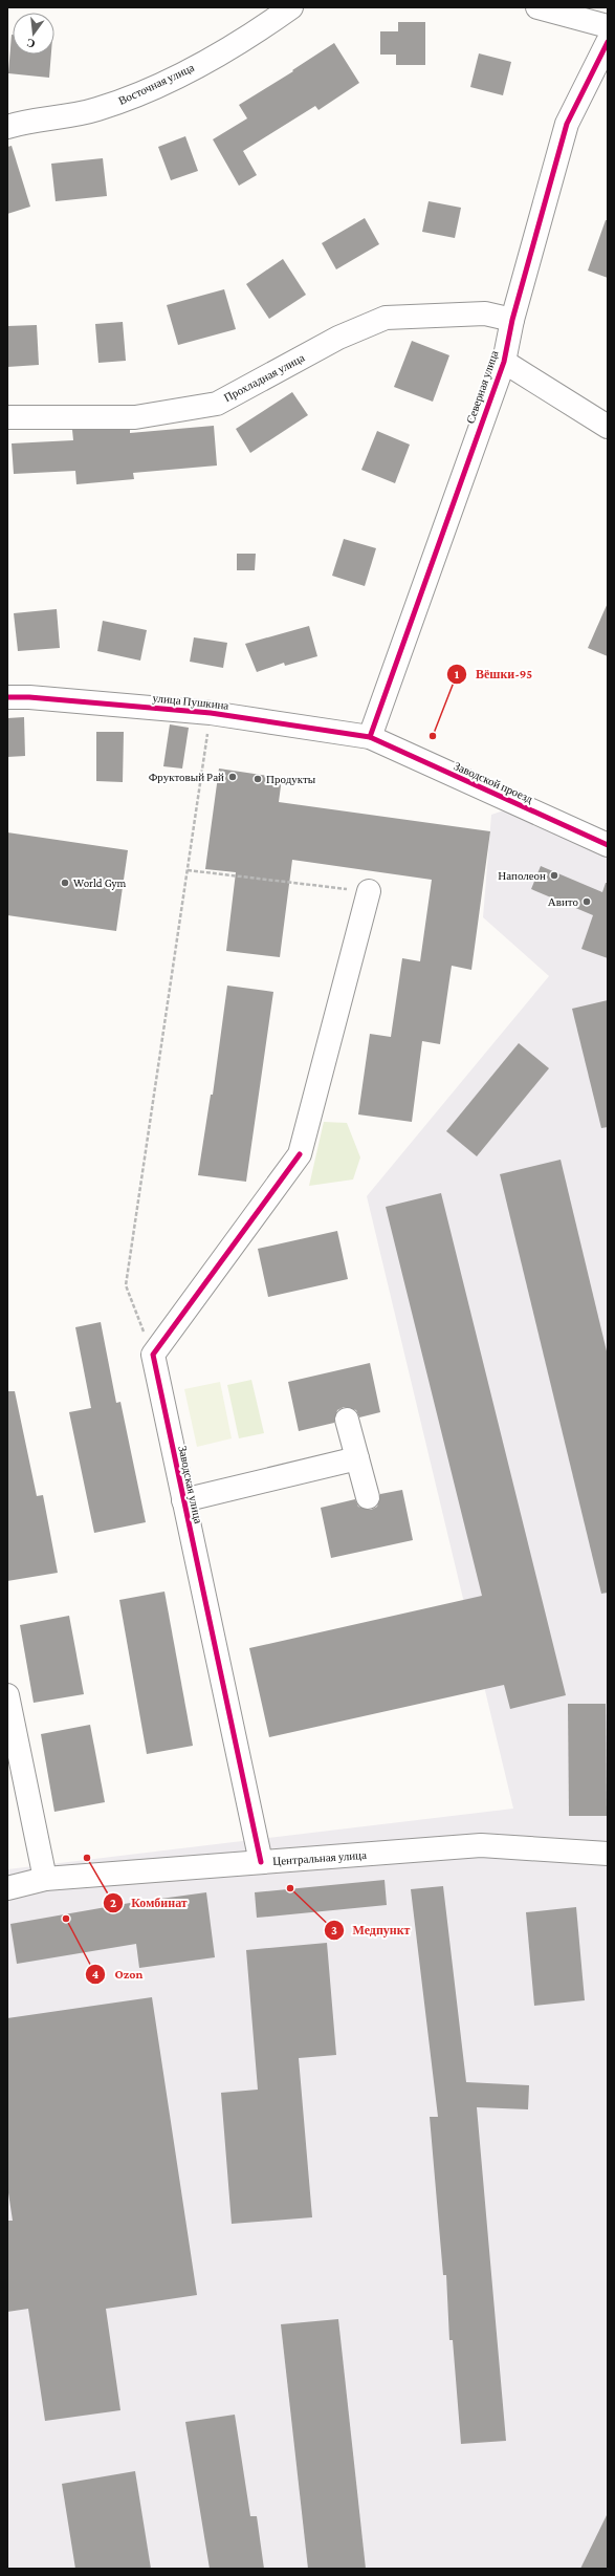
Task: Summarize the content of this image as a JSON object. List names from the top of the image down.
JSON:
{
  "streets": {
    "street": [
      "Восточная улица",
      "Прохладная улица",
      "Северная улица",
      "улица Пушкина",
      "Заводской проезд",
      "Заводская улица",
      "Центральная улица"
    ]
  },
  "crossings": [
    ["Прохладная улица", "Северная улица"],
    ["Северная улица", "улица Пушкина"],
    ["Северная улица", "Заводской проезд"],
    ["улица Пушкина", "Заводской проезд"],
    ["Заводская улица", "Центральная улица"]
  ],
  "places": [
    "Вёшки-95",
    "Фруктовый Рай",
    "Продукты",
    "Наполеон",
    "World Gym",
    "Авито",
    "Комбинат",
    "Медпункт",
    "Ozon"
  ],
  "north": "bottom"
}
